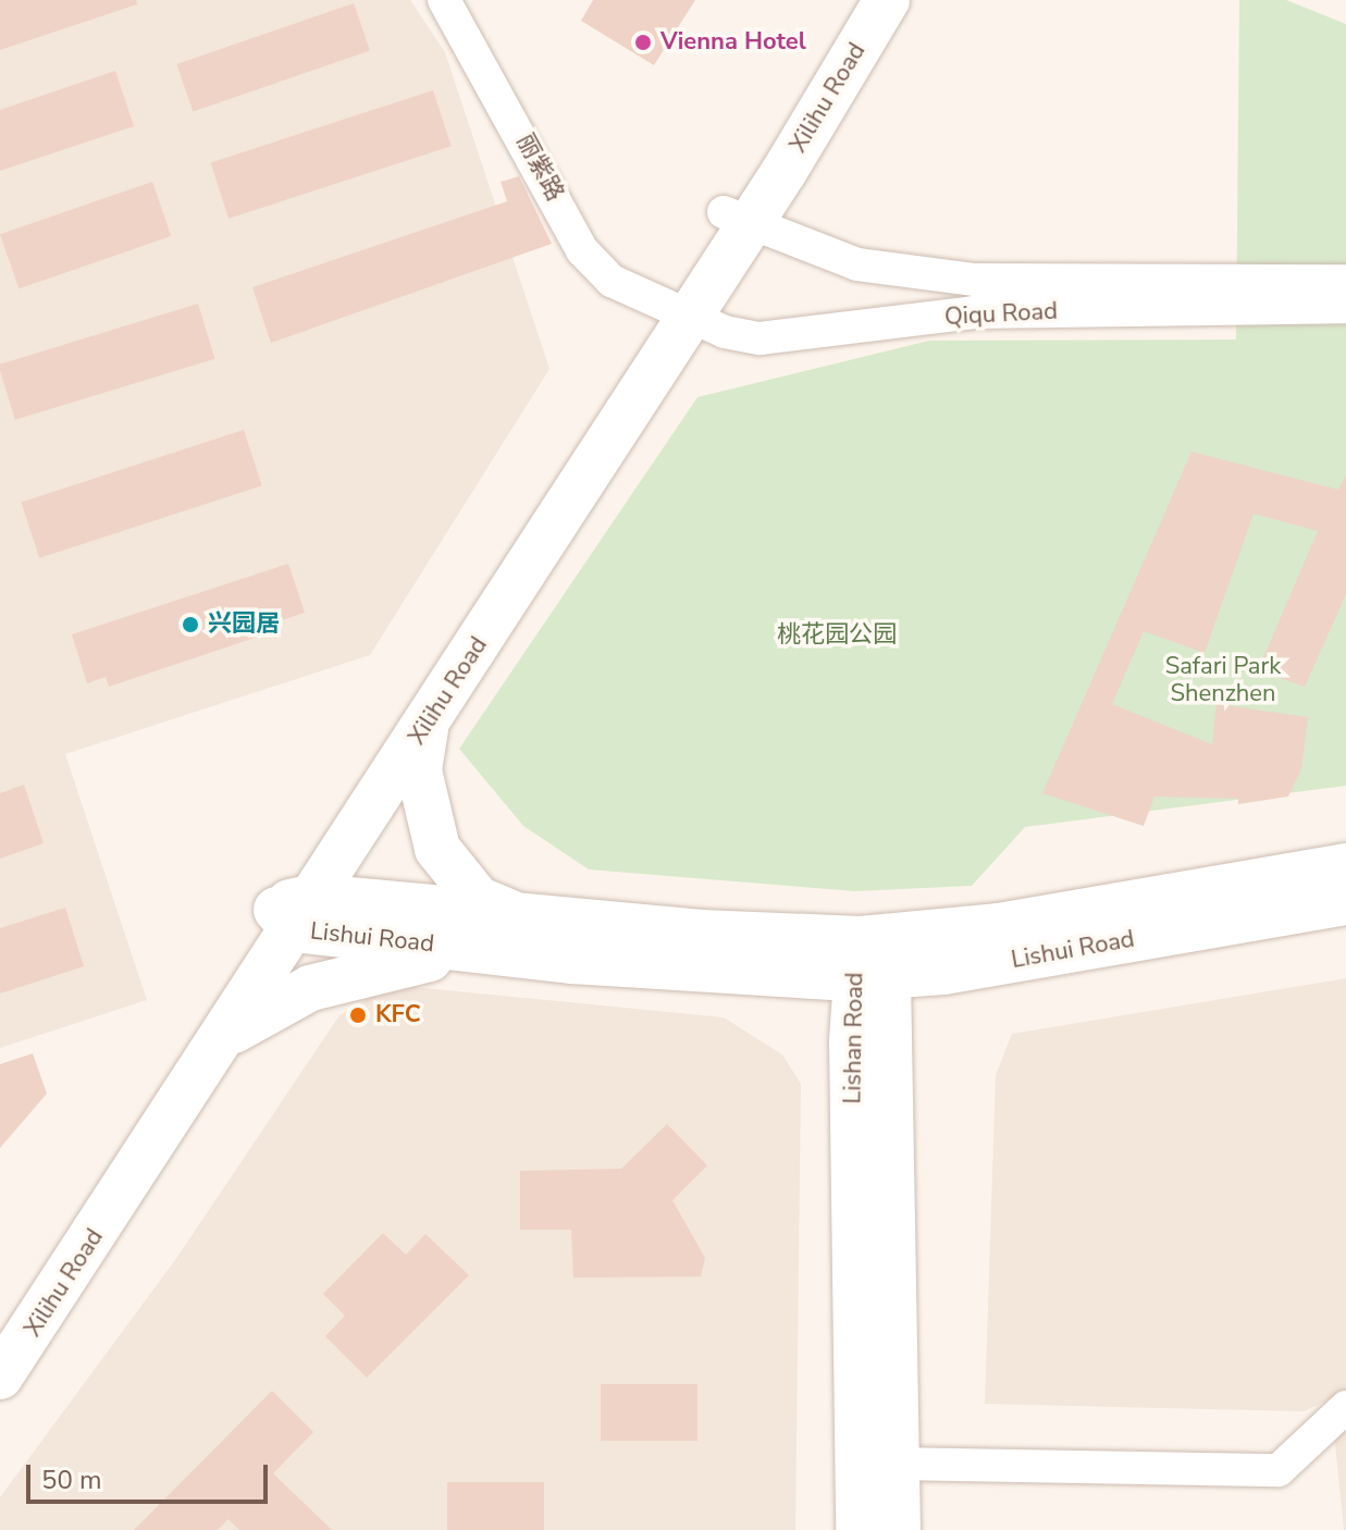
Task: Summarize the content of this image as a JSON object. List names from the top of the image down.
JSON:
{
  "streets": {
    "street": [
      "Xilihu Road",
      "丽紫路",
      "Qiqu Road",
      "Lishui Road",
      "Lishan Road"
    ]
  },
  "crossings": [
    ["Xilihu Road", "丽紫路"],
    ["Xilihu Road", "Qiqu Road"],
    ["Xilihu Road", "Lishui Road"],
    ["丽紫路", "Qiqu Road"],
    ["Lishui Road", "Lishan Road"]
  ],
  "parks": ["桃花园公园", "Safari Park Shenzhen"],
  "places": ["Vienna Hotel", "兴园居", "KFC"],
  "scale_bar": "50 m"
}
